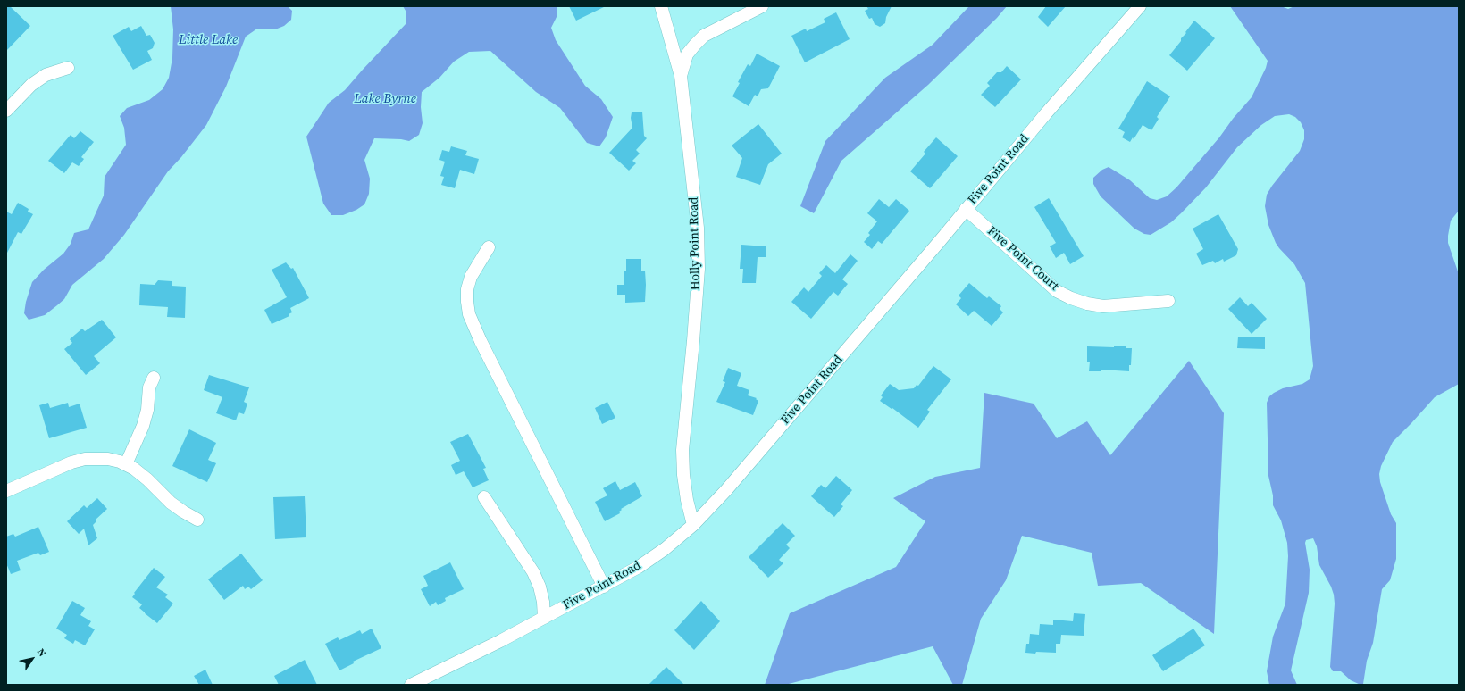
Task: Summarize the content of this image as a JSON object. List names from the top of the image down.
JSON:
{
  "streets": {
    "street": ["Five Point Road", "Holly Point Road", "Five Point Court"]
  },
  "crossings": [
    ["Five Point Road", "Holly Point Road"],
    ["Five Point Road", "Five Point Court"]
  ],
  "water": ["Little Lake", "Lake Byrne"],
  "north": "top right"
}
